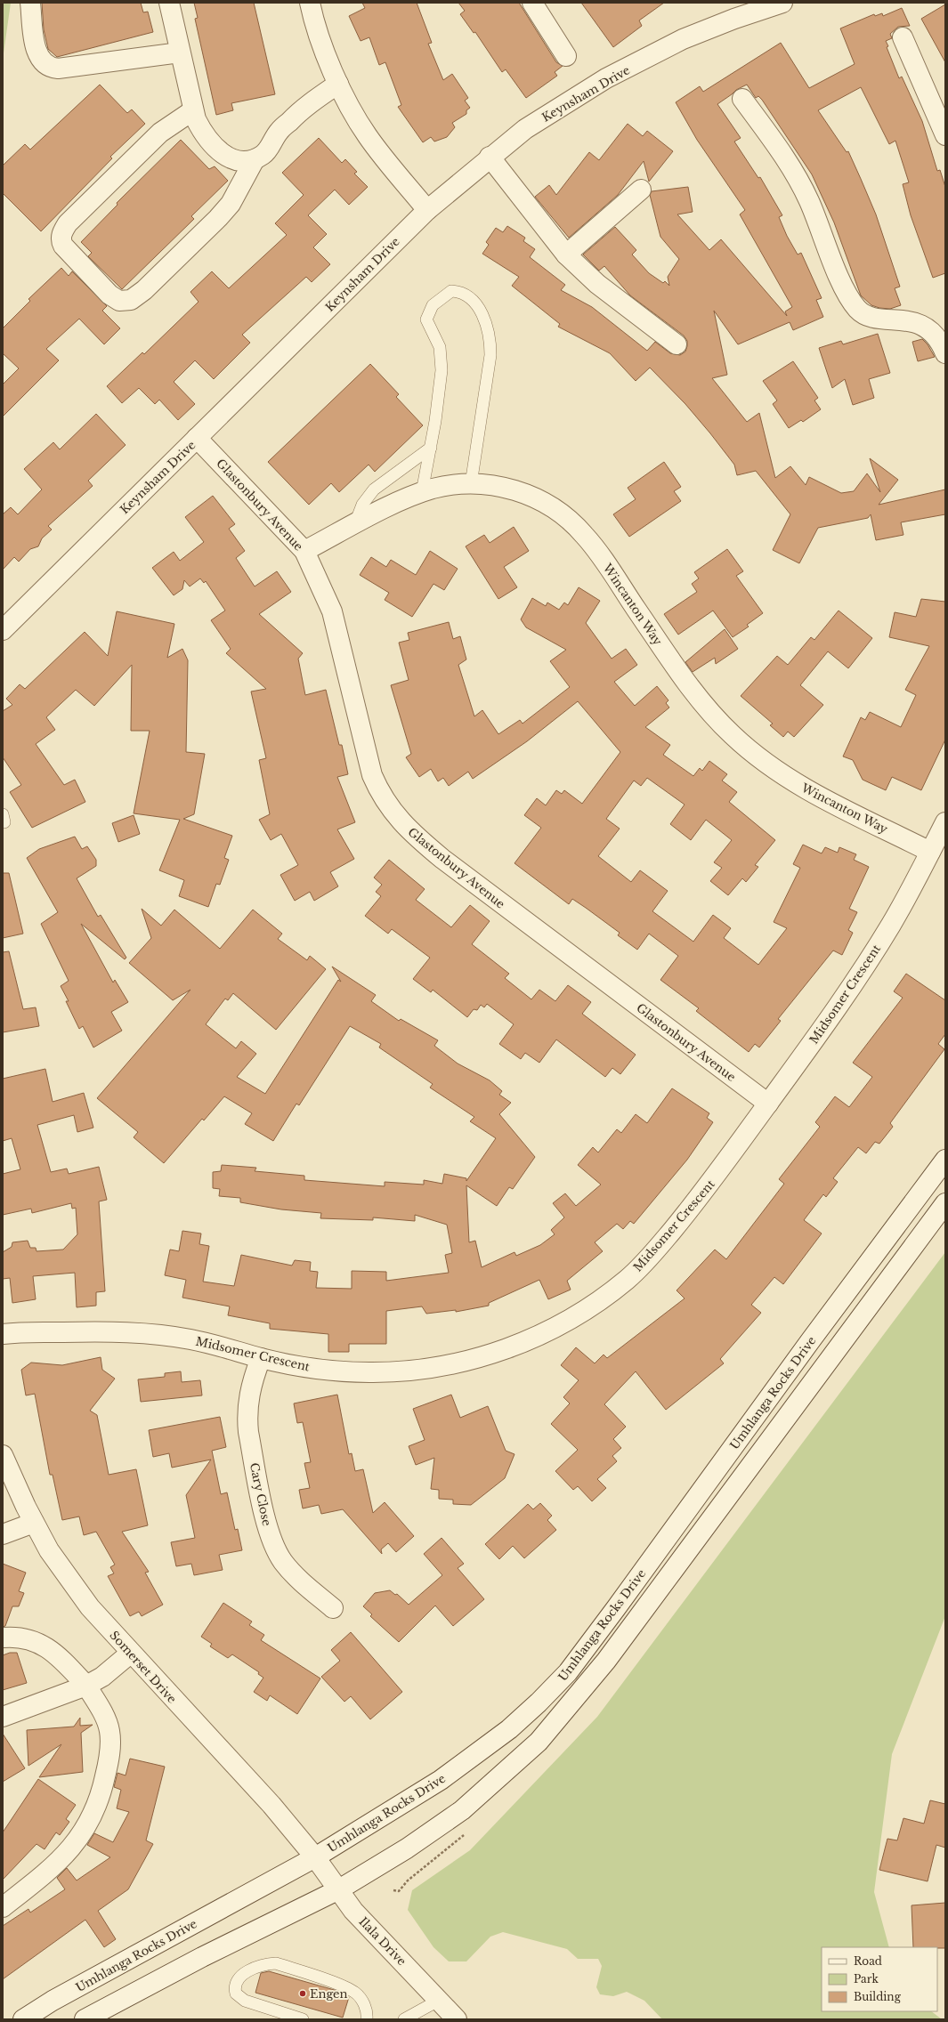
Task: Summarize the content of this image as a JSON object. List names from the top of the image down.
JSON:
{
  "streets": {
    "street": [
      "Keynsham Drive",
      "Glastonbury Avenue",
      "Wincanton Way",
      "Midsomer Crescent",
      "Umhlanga Rocks Drive",
      "Cary Close",
      "Somerset Drive",
      "Ilala Drive"
    ]
  },
  "crossings": [
    ["Keynsham Drive", "Glastonbury Avenue"],
    ["Glastonbury Avenue", "Wincanton Way"],
    ["Glastonbury Avenue", "Midsomer Crescent"],
    ["Wincanton Way", "Midsomer Crescent"],
    ["Midsomer Crescent", "Cary Close"],
    ["Umhlanga Rocks Drive", "Somerset Drive"],
    ["Umhlanga Rocks Drive", "Ilala Drive"],
    ["Somerset Drive", "Ilala Drive"]
  ],
  "places": ["Engen"],
  "legend": ["Road", "Park", "Building"]
}
